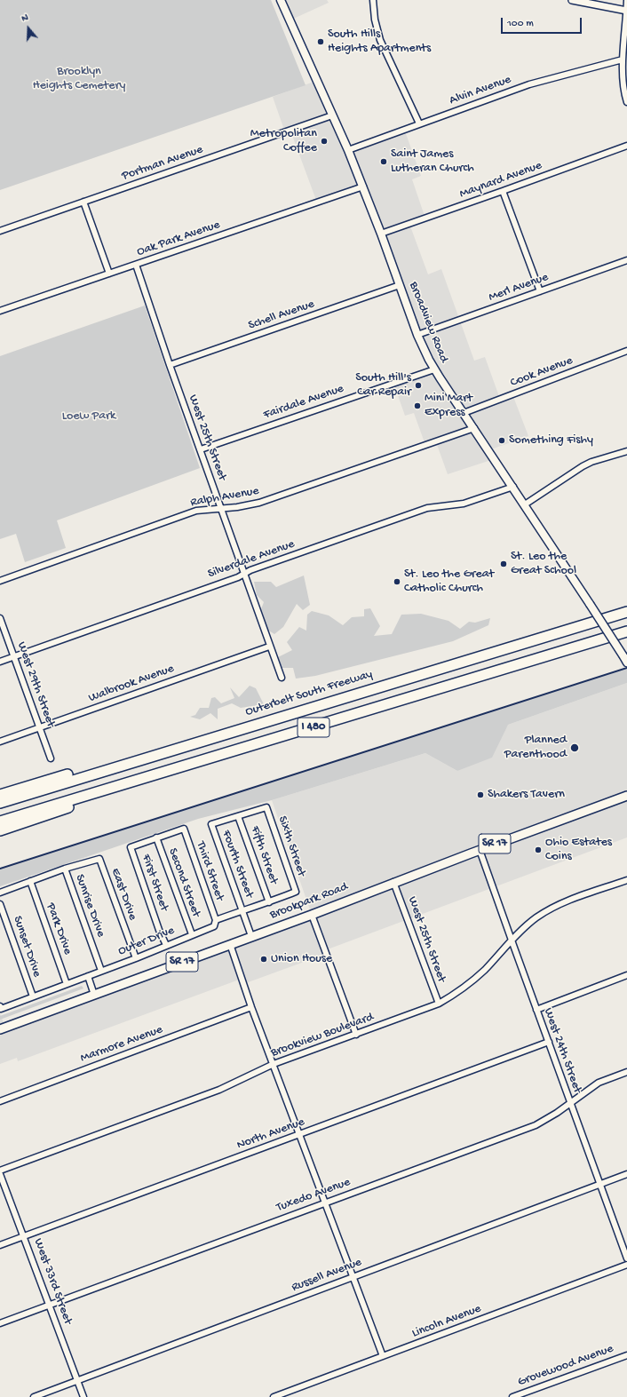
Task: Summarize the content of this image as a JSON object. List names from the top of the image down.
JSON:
{
  "streets": {
    "highway": ["Outerbelt South Freeway", "I 480"],
    "main road": ["Broadview Road", "SR 17", "Brookpark Road"],
    "street": [
      "Alvin Avenue",
      "Portman Avenue",
      "Maynard Avenue",
      "Oak Park Avenue",
      "Merl Avenue",
      "Schell Avenue",
      "Cook Avenue",
      "Fairdale Avenue",
      "West 25th Street",
      "Ralph Avenue",
      "Silverdale Avenue",
      "Walbrook Avenue",
      "West 29th Street",
      "Sixth Street",
      "Fifth Street",
      "Fourth Street",
      "Third Street",
      "First Street",
      "Second Street",
      "East Drive",
      "Sunrise Drive",
      "Park Drive",
      "Outer Drive",
      "Sunset Drive",
      "Brookview Boulevard",
      "Marmore Avenue",
      "West 24th Street",
      "North Avenue",
      "Tuxedo Avenue",
      "Russell Avenue",
      "West 33rd Street",
      "Lincoln Avenue",
      "Grovewood Avenue"
    ]
  },
  "crossings": [
    ["Alvin Avenue", "Broadview Road"],
    ["Portman Avenue", "Broadview Road"],
    ["Maynard Avenue", "Broadview Road"],
    ["Oak Park Avenue", "Broadview Road"],
    ["Oak Park Avenue", "West 25th Street"],
    ["Merl Avenue", "Broadview Road"],
    ["Schell Avenue", "Broadview Road"],
    ["Schell Avenue", "West 25th Street"],
    ["Broadview Road", "Cook Avenue"],
    ["Broadview Road", "Fairdale Avenue"],
    ["Broadview Road", "Ralph Avenue"],
    ["Broadview Road", "Silverdale Avenue"],
    ["Fairdale Avenue", "West 25th Street"],
    ["West 25th Street", "Ralph Avenue"],
    ["West 25th Street", "Silverdale Avenue"],
    ["West 25th Street", "Walbrook Avenue"],
    ["West 25th Street", "Brookpark Road"],
    ["West 25th Street", "Brookview Boulevard"],
    ["Silverdale Avenue", "West 29th Street"],
    ["Walbrook Avenue", "West 29th Street"],
    ["Sixth Street", "Fifth Street"],
    ["Sixth Street", "Fourth Street"],
    ["Sixth Street", "Outer Drive"],
    ["Fifth Street", "Fourth Street"],
    ["Fifth Street", "Outer Drive"],
    ["Fourth Street", "Brookpark Road"],
    ["Fourth Street", "Outer Drive"],
    ["Third Street", "First Street"],
    ["Third Street", "Second Street"],
    ["Third Street", "Outer Drive"],
    ["First Street", "Second Street"],
    ["First Street", "Outer Drive"],
    ["Second Street", "Outer Drive"],
    ["East Drive", "Sunrise Drive"],
    ["East Drive", "Outer Drive"],
    ["Brookpark Road", "West 24th Street"],
    ["Sunrise Drive", "Outer Drive"],
    ["Park Drive", "Outer Drive"],
    ["Outer Drive", "Sunset Drive"],
    ["Brookview Boulevard", "West 24th Street"],
    ["West 24th Street", "North Avenue"],
    ["West 24th Street", "Tuxedo Avenue"],
    ["West 24th Street", "Russell Avenue"],
    ["North Avenue", "West 33rd Street"],
    ["Tuxedo Avenue", "West 33rd Street"],
    ["Russell Avenue", "West 33rd Street"]
  ],
  "parks": ["Brooklyn Heights Cemetery", "Loew Park"],
  "places": [
    "South Hills Heights Apartments",
    "Metropolitan Coffee",
    "Saint James Lutheran Church",
    "South Hill's Car Repair",
    "Mini Mart Express",
    "Something Fishy",
    "St. Leo the Great School",
    "St. Leo the Great Catholic Church",
    "Planned Parenthood",
    "Shakers Tavern",
    "Ohio Estates Coins",
    "Union House"
  ],
  "scale_bar": "100 m",
  "north": "top"
}
